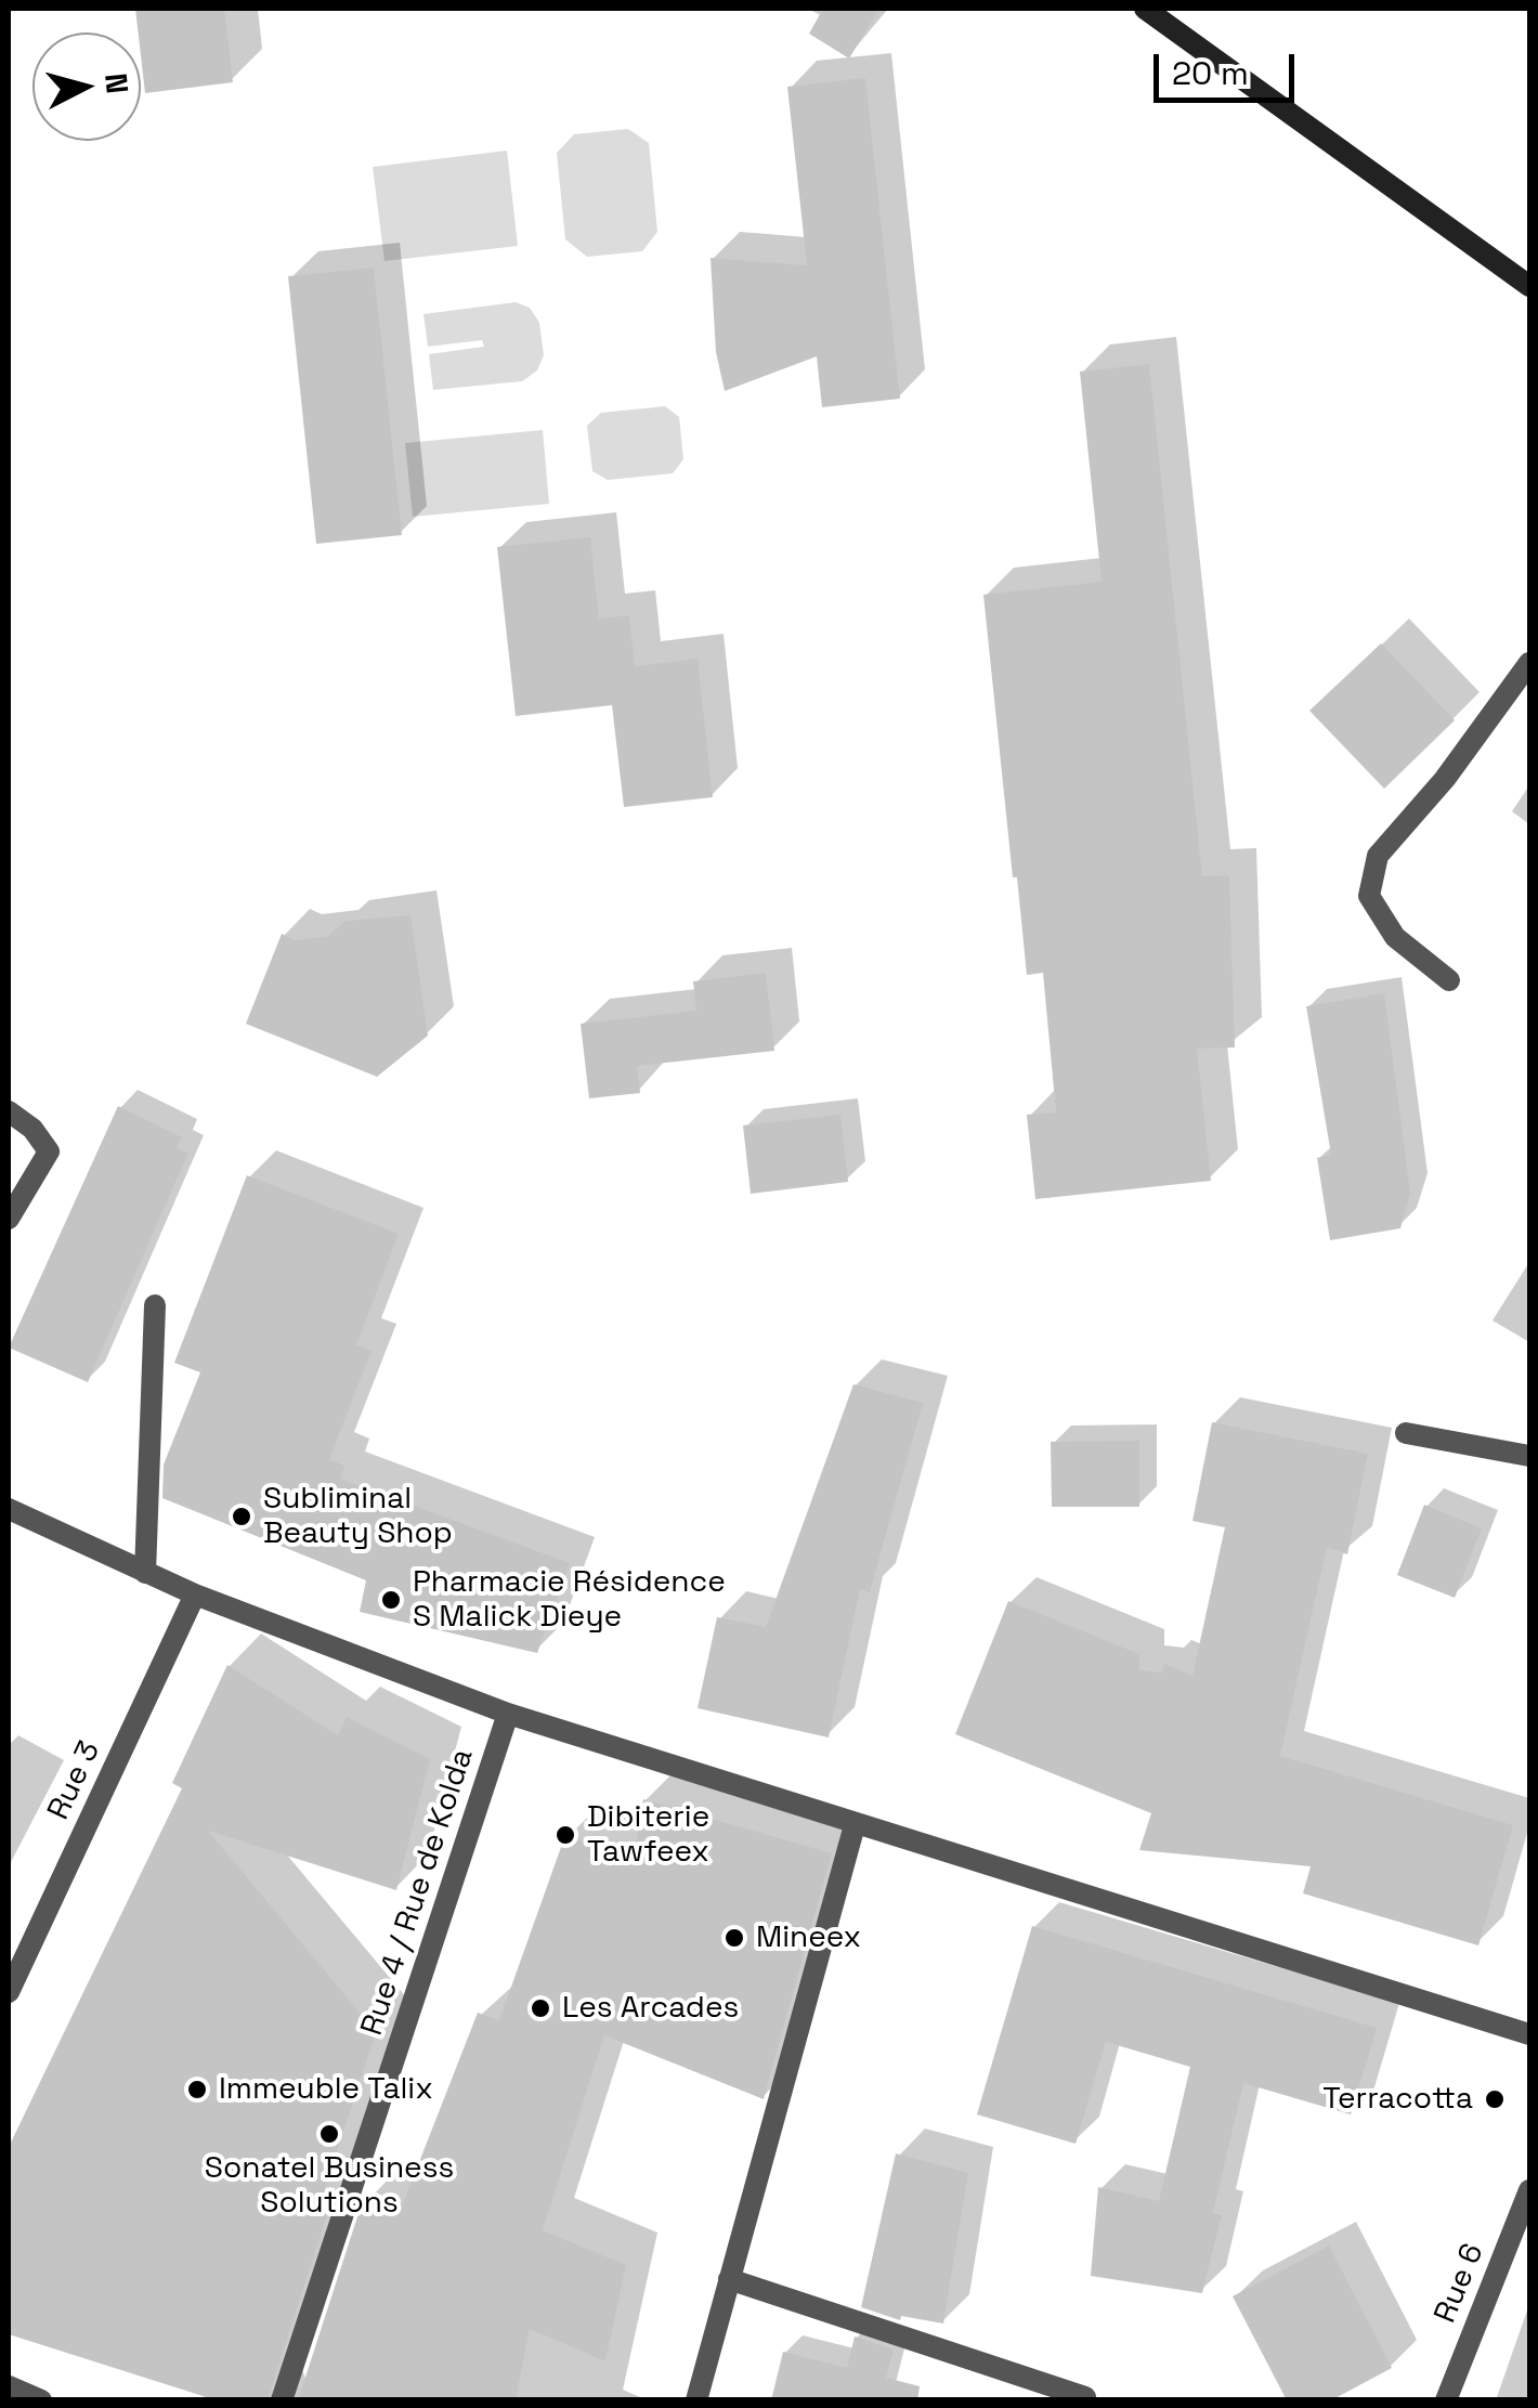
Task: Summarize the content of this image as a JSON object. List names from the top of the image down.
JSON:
{
  "streets": {
    "street": ["Rue 3", "Rue 4 / Rue de Kolda", "Rue 6"]
  },
  "places": [
    "Subliminal Beauty Shop",
    "Pharmacie Résidence S Malick Dieye",
    "Dibiterie Tawfeex",
    "Mineex",
    "Les Arcades",
    "Immeuble Talix",
    "Terracotta",
    "Sonatel Business Solutions"
  ],
  "scale_bar": "20 m",
  "north": "right"
}
